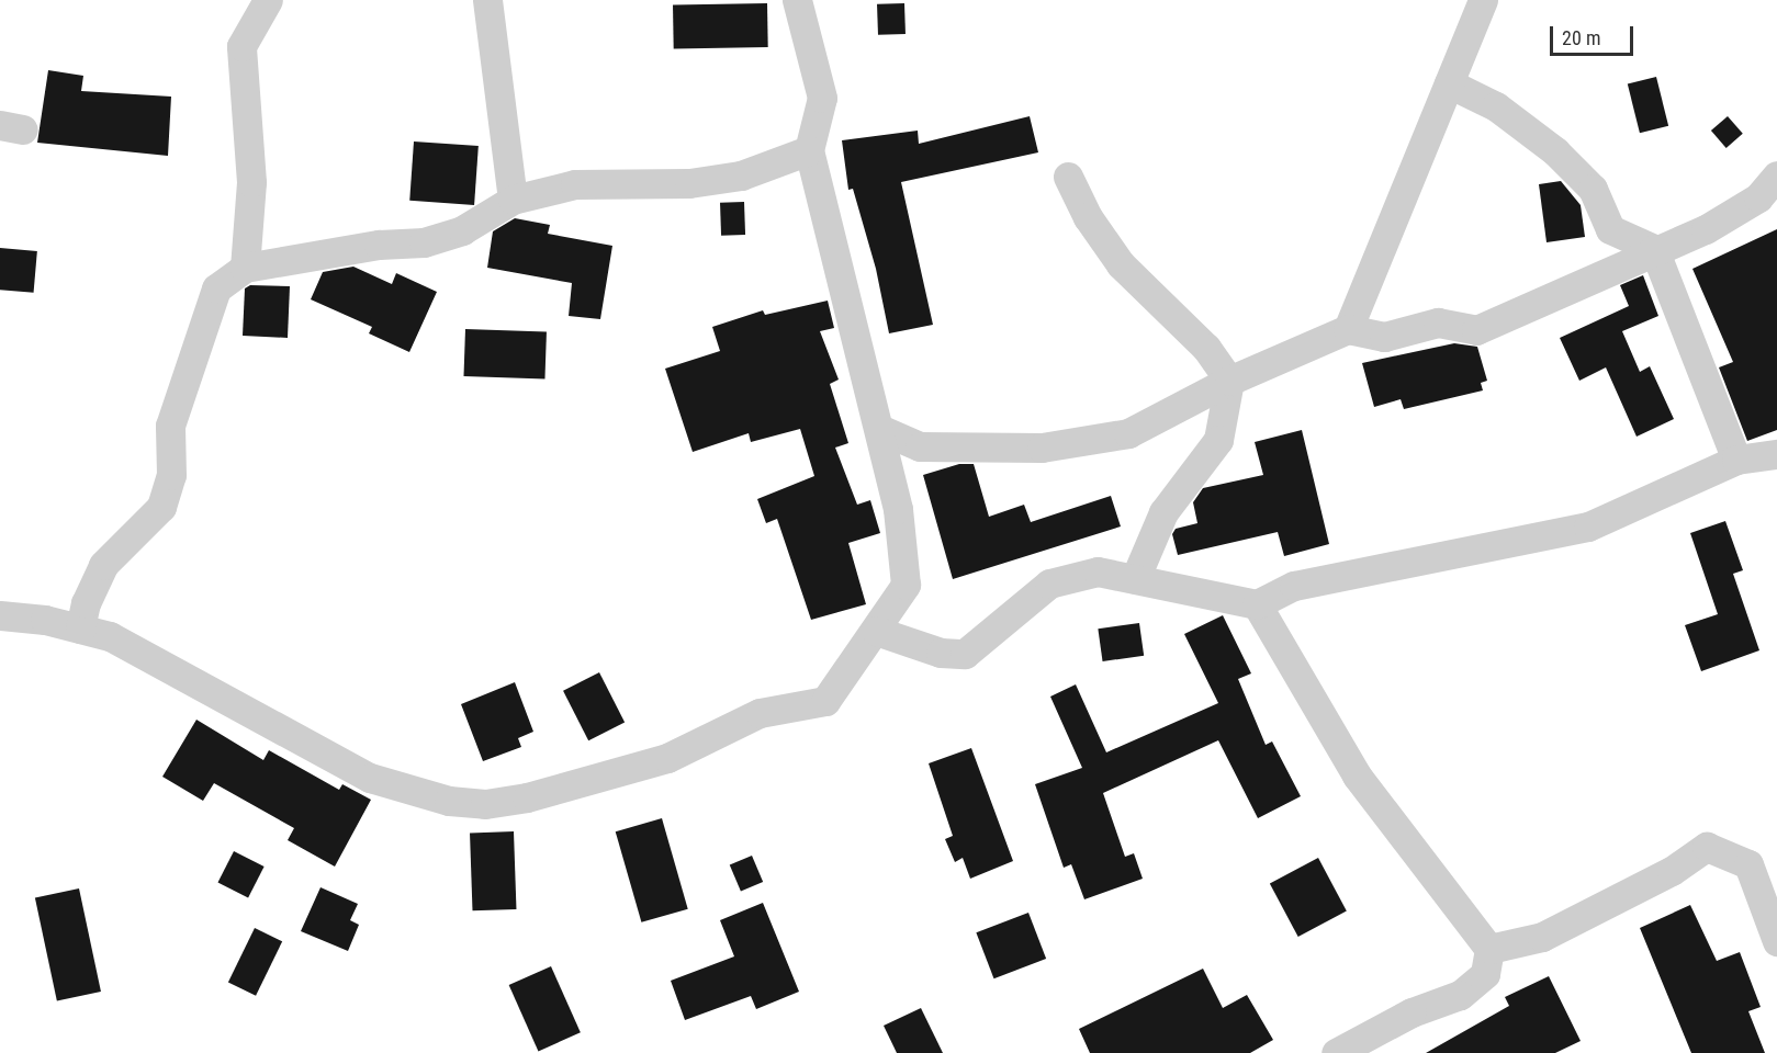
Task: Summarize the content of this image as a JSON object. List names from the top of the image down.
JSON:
{
  "scale_bar": "20 m"
}
